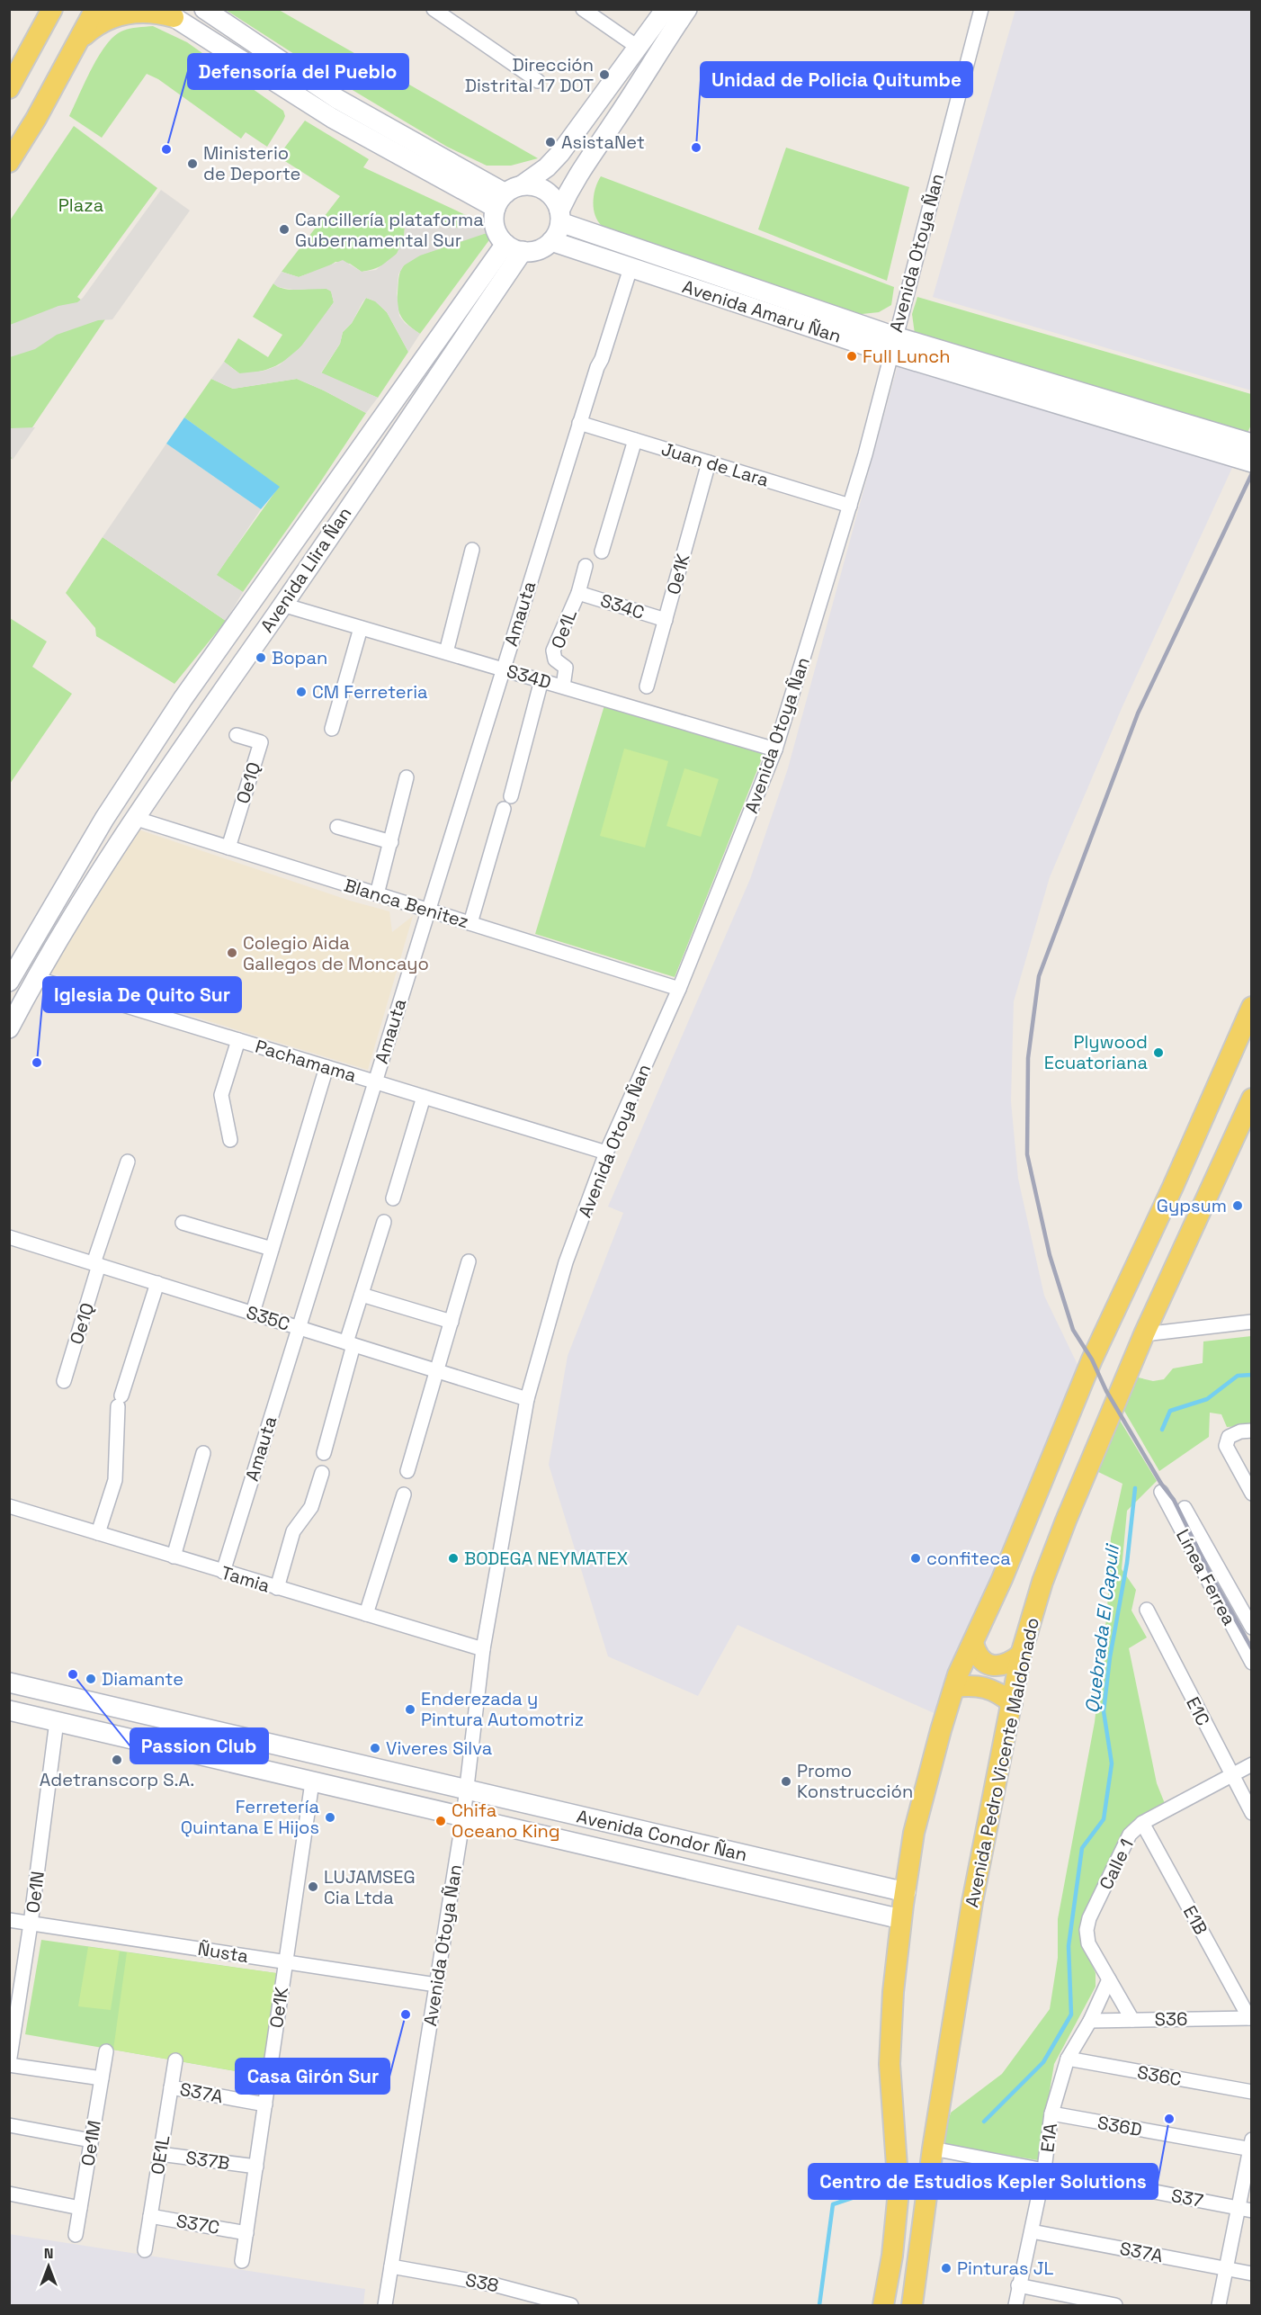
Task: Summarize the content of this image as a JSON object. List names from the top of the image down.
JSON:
{
  "streets": {
    "main road": [
      "Avenida Amaru Ñan",
      "Avenida Llira Ñan",
      "Avenida Pedro Vicente Maldonado",
      "Avenida Condor Ñan"
    ],
    "street": [
      "Avenida Otoya Ñan",
      "Juan de Lara",
      "Oe1K",
      "S34C",
      "Amauta",
      "Oe1L",
      "S34D",
      "Oe1Q",
      "Blanca Benitez",
      "Pachamama",
      "S35C",
      "Línea Ferrea",
      "Tamia",
      "E1C",
      "Calle 1",
      "Oe1N",
      "E1B",
      "Ñusta",
      "S36",
      "S36C",
      "S37A",
      "S36D",
      "E1A",
      "Oe1M",
      "OE1L",
      "S37B",
      "S37",
      "S37C",
      "S38"
    ]
  },
  "crossings": [
    ["Avenida Otoya Ñan", "Avenida Amaru Ñan"],
    ["Avenida Otoya Ñan", "Juan de Lara"],
    ["Avenida Otoya Ñan", "S34D"],
    ["Avenida Otoya Ñan", "Blanca Benitez"],
    ["Avenida Otoya Ñan", "Pachamama"],
    ["Avenida Otoya Ñan", "S35C"],
    ["Avenida Otoya Ñan", "Tamia"],
    ["Avenida Otoya Ñan", "Avenida Condor Ñan"],
    ["Avenida Otoya Ñan", "Ñusta"],
    ["Avenida Otoya Ñan", "S38"],
    ["Avenida Amaru Ñan", "Avenida Llira Ñan"],
    ["Avenida Amaru Ñan", "Amauta"],
    ["Juan de Lara", "Oe1K"],
    ["Juan de Lara", "Amauta"],
    ["Avenida Llira Ñan", "S34D"],
    ["Avenida Llira Ñan", "Blanca Benitez"],
    ["Avenida Llira Ñan", "Pachamama"],
    ["Oe1K", "S34C"],
    ["Oe1K", "Avenida Condor Ñan"],
    ["Oe1K", "Ñusta"],
    ["Oe1K", "S37A"],
    ["Oe1K", "S37B"],
    ["Oe1K", "S37C"],
    ["S34C", "Oe1L"],
    ["Amauta", "S34D"],
    ["Amauta", "Blanca Benitez"],
    ["Amauta", "Pachamama"],
    ["Amauta", "S35C"],
    ["Amauta", "Tamia"],
    ["Oe1L", "S34D"],
    ["Oe1Q", "Blanca Benitez"],
    ["Oe1Q", "S35C"],
    ["E1C", "Calle 1"],
    ["Avenida Pedro Vicente Maldonado", "S37"],
    ["Avenida Condor Ñan", "Oe1N"],
    ["Calle 1", "E1B"],
    ["Calle 1", "S36"],
    ["Calle 1", "E1A"],
    ["Oe1N", "Ñusta"],
    ["E1B", "S36"],
    ["S36", "E1A"],
    ["S36C", "E1A"],
    ["S37A", "E1A"],
    ["S37A", "OE1L"],
    ["S36D", "E1A"],
    ["E1A", "S37"],
    ["OE1L", "S37B"],
    ["OE1L", "S37C"]
  ],
  "water": ["Quebrada El Capuli"],
  "parks": ["Plaza"],
  "places": [
    "Dirección Distrital 17 DOT",
    "AsistaNet",
    "Unidad de Policia Quitumbe",
    "Defensoría del Pueblo",
    "Ministerio de Deporte",
    "Cancillería plataforma Gubernamental Sur",
    "Full Lunch",
    "Bopan",
    "CM Ferreteria",
    "Colegio Aida Gallegos de Moncayo",
    "Plywood Ecuatoriana",
    "Iglesia De Quito Sur",
    "Gypsum",
    "BODEGA NEYMATEX",
    "confiteca",
    "Passion Club",
    "Diamante",
    "Enderezada y Pintura Automotriz",
    "Viveres Silva",
    "Adetranscorp S.A.",
    "Promo Konstrucción",
    "Ferretería Quintana E Hijos",
    "Chifa Oceano King",
    "LUJAMSEG Cia Ltda",
    "Casa Girón Sur",
    "Centro de Estudios Kepler Solutions",
    "Pinturas JL"
  ],
  "north": "top"
}
